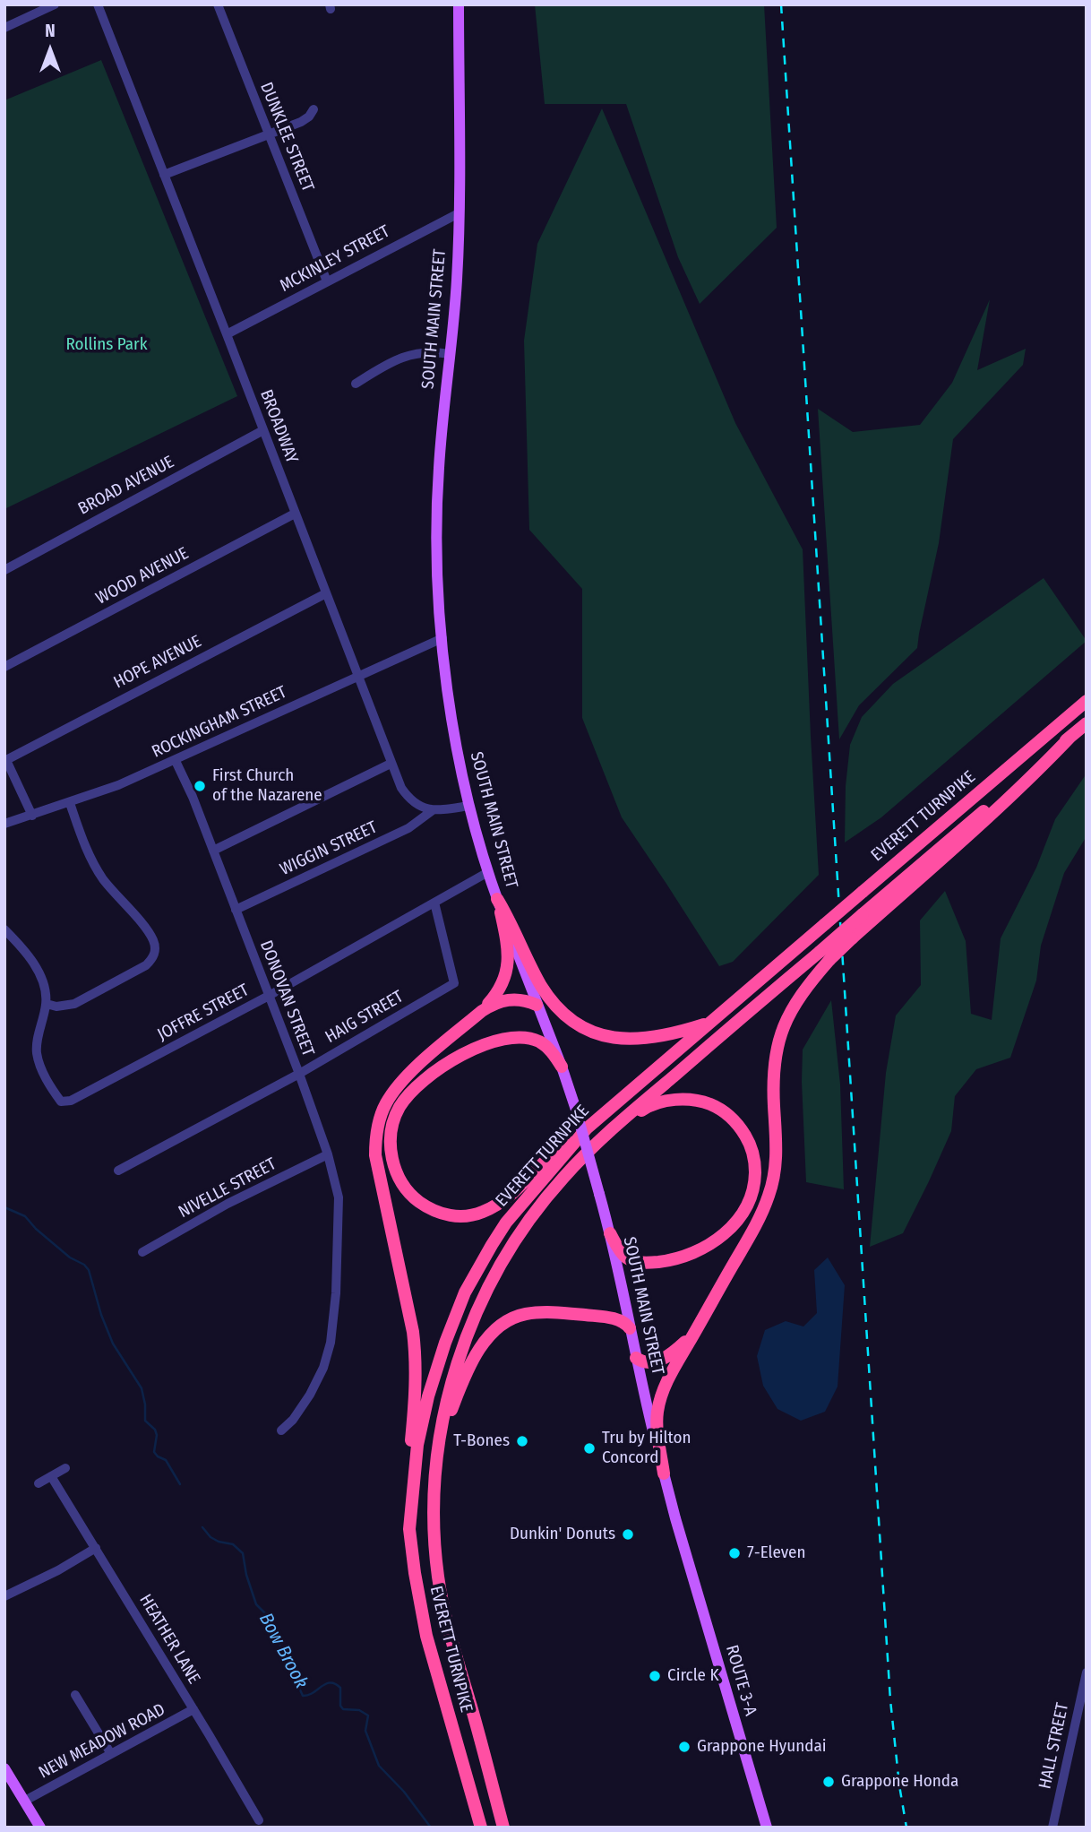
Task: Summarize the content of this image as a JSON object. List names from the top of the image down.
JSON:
{
  "streets": {
    "highway": ["EVERETT TURNPIKE"],
    "main road": ["SOUTH MAIN STREET", "ROUTE 3-A"],
    "street": [
      "DUNKLEE STREET",
      "MCKINLEY STREET",
      "BROADWAY",
      "BROAD AVENUE",
      "WOOD AVENUE",
      "HOPE AVENUE",
      "ROCKINGHAM STREET",
      "WIGGIN STREET",
      "DONOVAN STREET",
      "JOFFRE STREET",
      "HAIG STREET",
      "NIVELLE STREET",
      "HEATHER LANE",
      "NEW MEADOW ROAD",
      "HALL STREET"
    ]
  },
  "crossings": [
    ["DUNKLEE STREET", "MCKINLEY STREET"],
    ["MCKINLEY STREET", "SOUTH MAIN STREET"],
    ["MCKINLEY STREET", "BROADWAY"],
    ["SOUTH MAIN STREET", "ROCKINGHAM STREET"],
    ["SOUTH MAIN STREET", "JOFFRE STREET"],
    ["SOUTH MAIN STREET", "ROUTE 3-A"],
    ["BROADWAY", "BROAD AVENUE"],
    ["BROADWAY", "WOOD AVENUE"],
    ["BROADWAY", "HOPE AVENUE"],
    ["BROADWAY", "ROCKINGHAM STREET"],
    ["BROADWAY", "WIGGIN STREET"],
    ["ROCKINGHAM STREET", "DONOVAN STREET"],
    ["WIGGIN STREET", "DONOVAN STREET"],
    ["DONOVAN STREET", "JOFFRE STREET"],
    ["DONOVAN STREET", "HAIG STREET"],
    ["DONOVAN STREET", "NIVELLE STREET"],
    ["JOFFRE STREET", "HAIG STREET"],
    ["HEATHER LANE", "NEW MEADOW ROAD"]
  ],
  "water": ["Bow Brook"],
  "parks": ["Rollins Park"],
  "places": [
    "First Church of the Nazarene",
    "T-Bones",
    "Tru by Hilton Concord",
    "Dunkin' Donuts",
    "7-Eleven",
    "Circle K",
    "Grappone Hyundai",
    "Grappone Honda"
  ],
  "north": "top"
}
